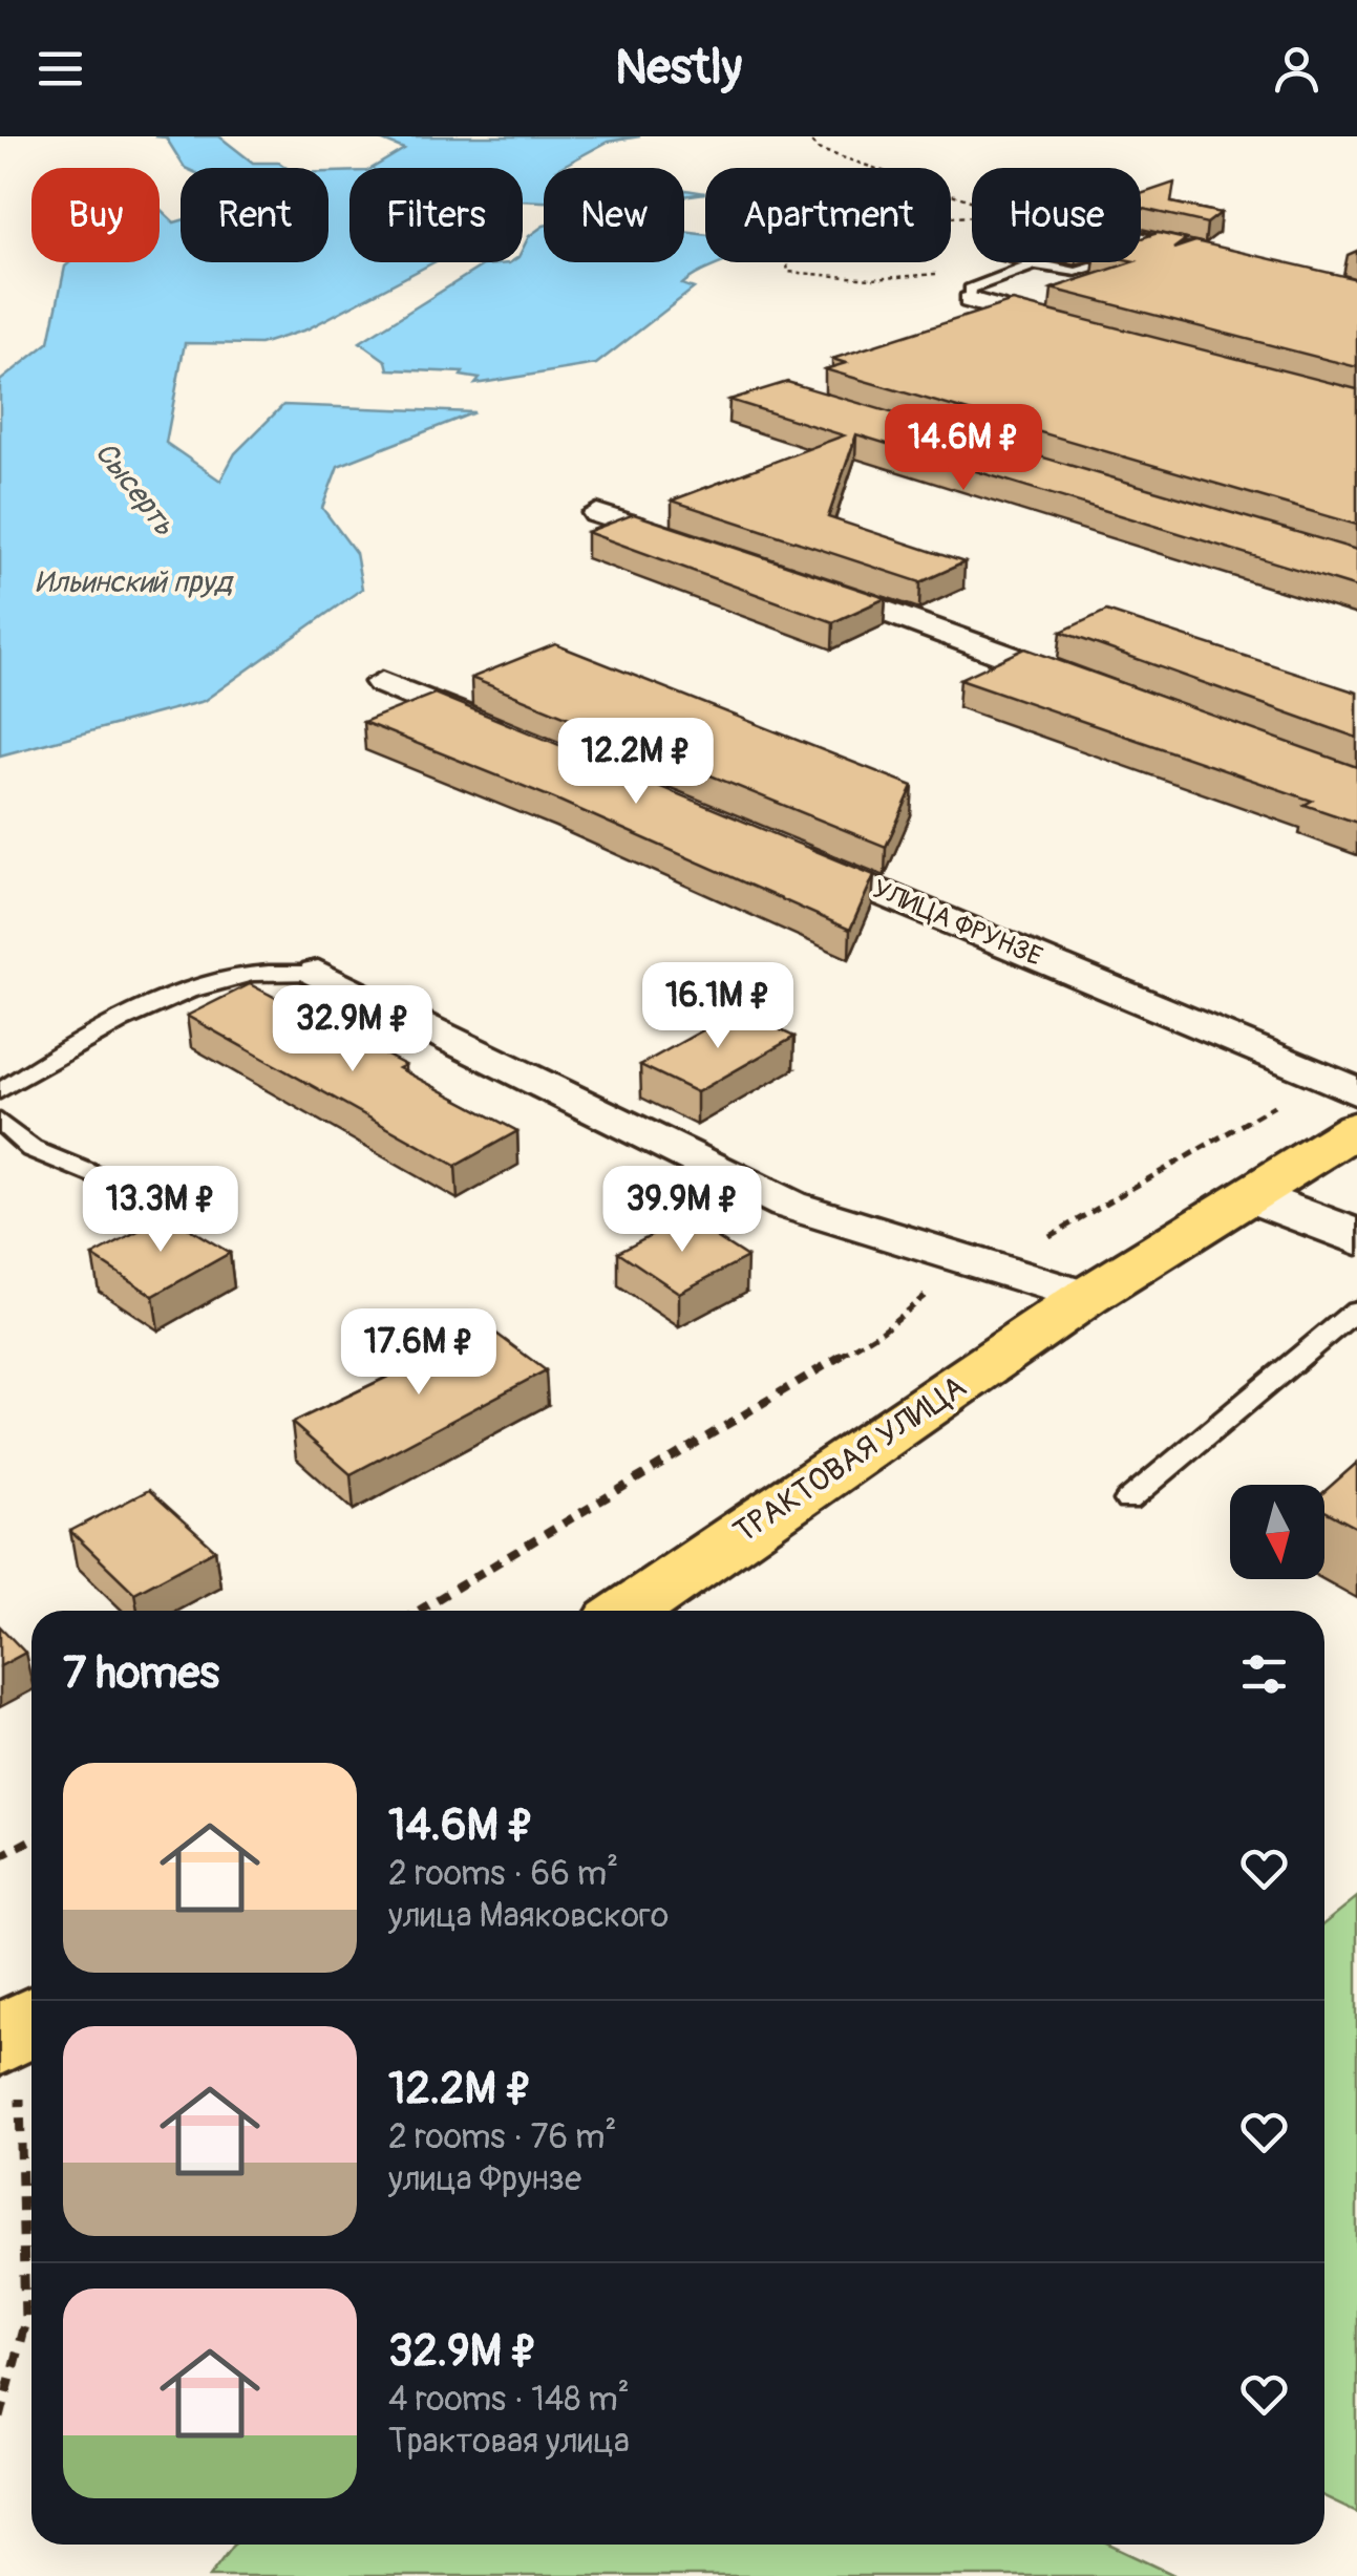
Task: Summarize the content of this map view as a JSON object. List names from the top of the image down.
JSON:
{
  "streets": {
    "main road": ["ТРАКТОВАЯ УЛИЦА"],
    "street": ["УЛИЦА ФРУНЗЕ"]
  },
  "water": ["Сысерть", "Ильинский пруд"],
  "north": "bottom",
  "page": {
    "header": "Nestly",
    "chip": [
      "Buy",
      "Rent",
      "Filters",
      "New",
      "Apartment",
      "House"
    ],
    "price": [
      "14.6M ₽",
      "12.2M ₽",
      "16.1M ₽",
      "32.9M ₽",
      "13.3M ₽",
      "39.9M ₽",
      "17.6M ₽"
    ],
    "heading": "7 homes",
    "list": [
      {
        "name": "14.6M ₽",
        "note": "2 rooms · 66 m² · улица Маяковского"
      },
      {
        "name": "12.2M ₽",
        "note": "2 rooms · 76 m² · улица Фрунзе"
      },
      {
        "name": "32.9M ₽",
        "note": "4 rooms · 148 m² · Трактовая улица"
      }
    ]
  }
}
